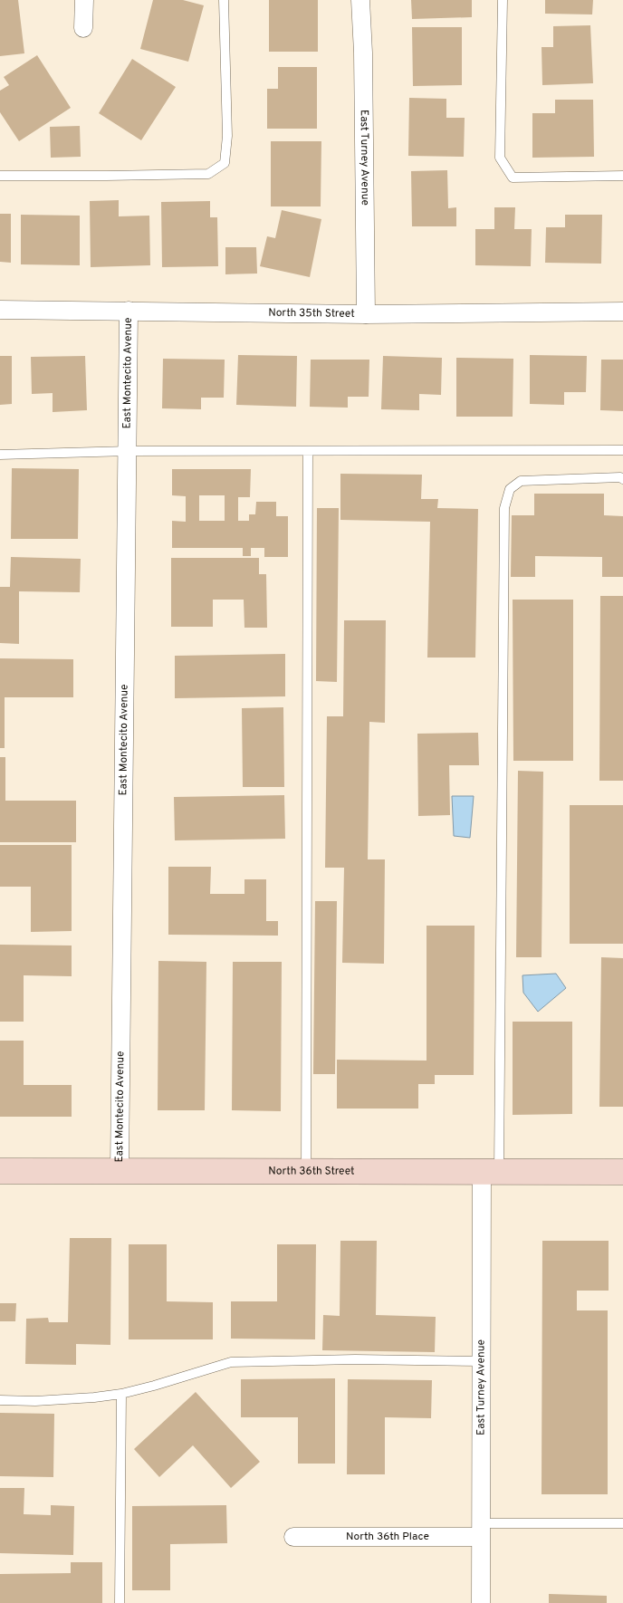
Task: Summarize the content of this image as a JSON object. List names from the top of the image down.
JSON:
{
  "streets": {
    "main road": ["North 36th Street"],
    "street": [
      "East Turney Avenue",
      "North 35th Street",
      "East Montecito Avenue",
      "North 36th Place"
    ]
  },
  "crossings": [
    ["East Turney Avenue", "North 35th Street"],
    ["East Turney Avenue", "North 36th Street"],
    ["East Turney Avenue", "North 36th Place"],
    ["North 35th Street", "East Montecito Avenue"],
    ["East Montecito Avenue", "North 36th Street"]
  ]
}
